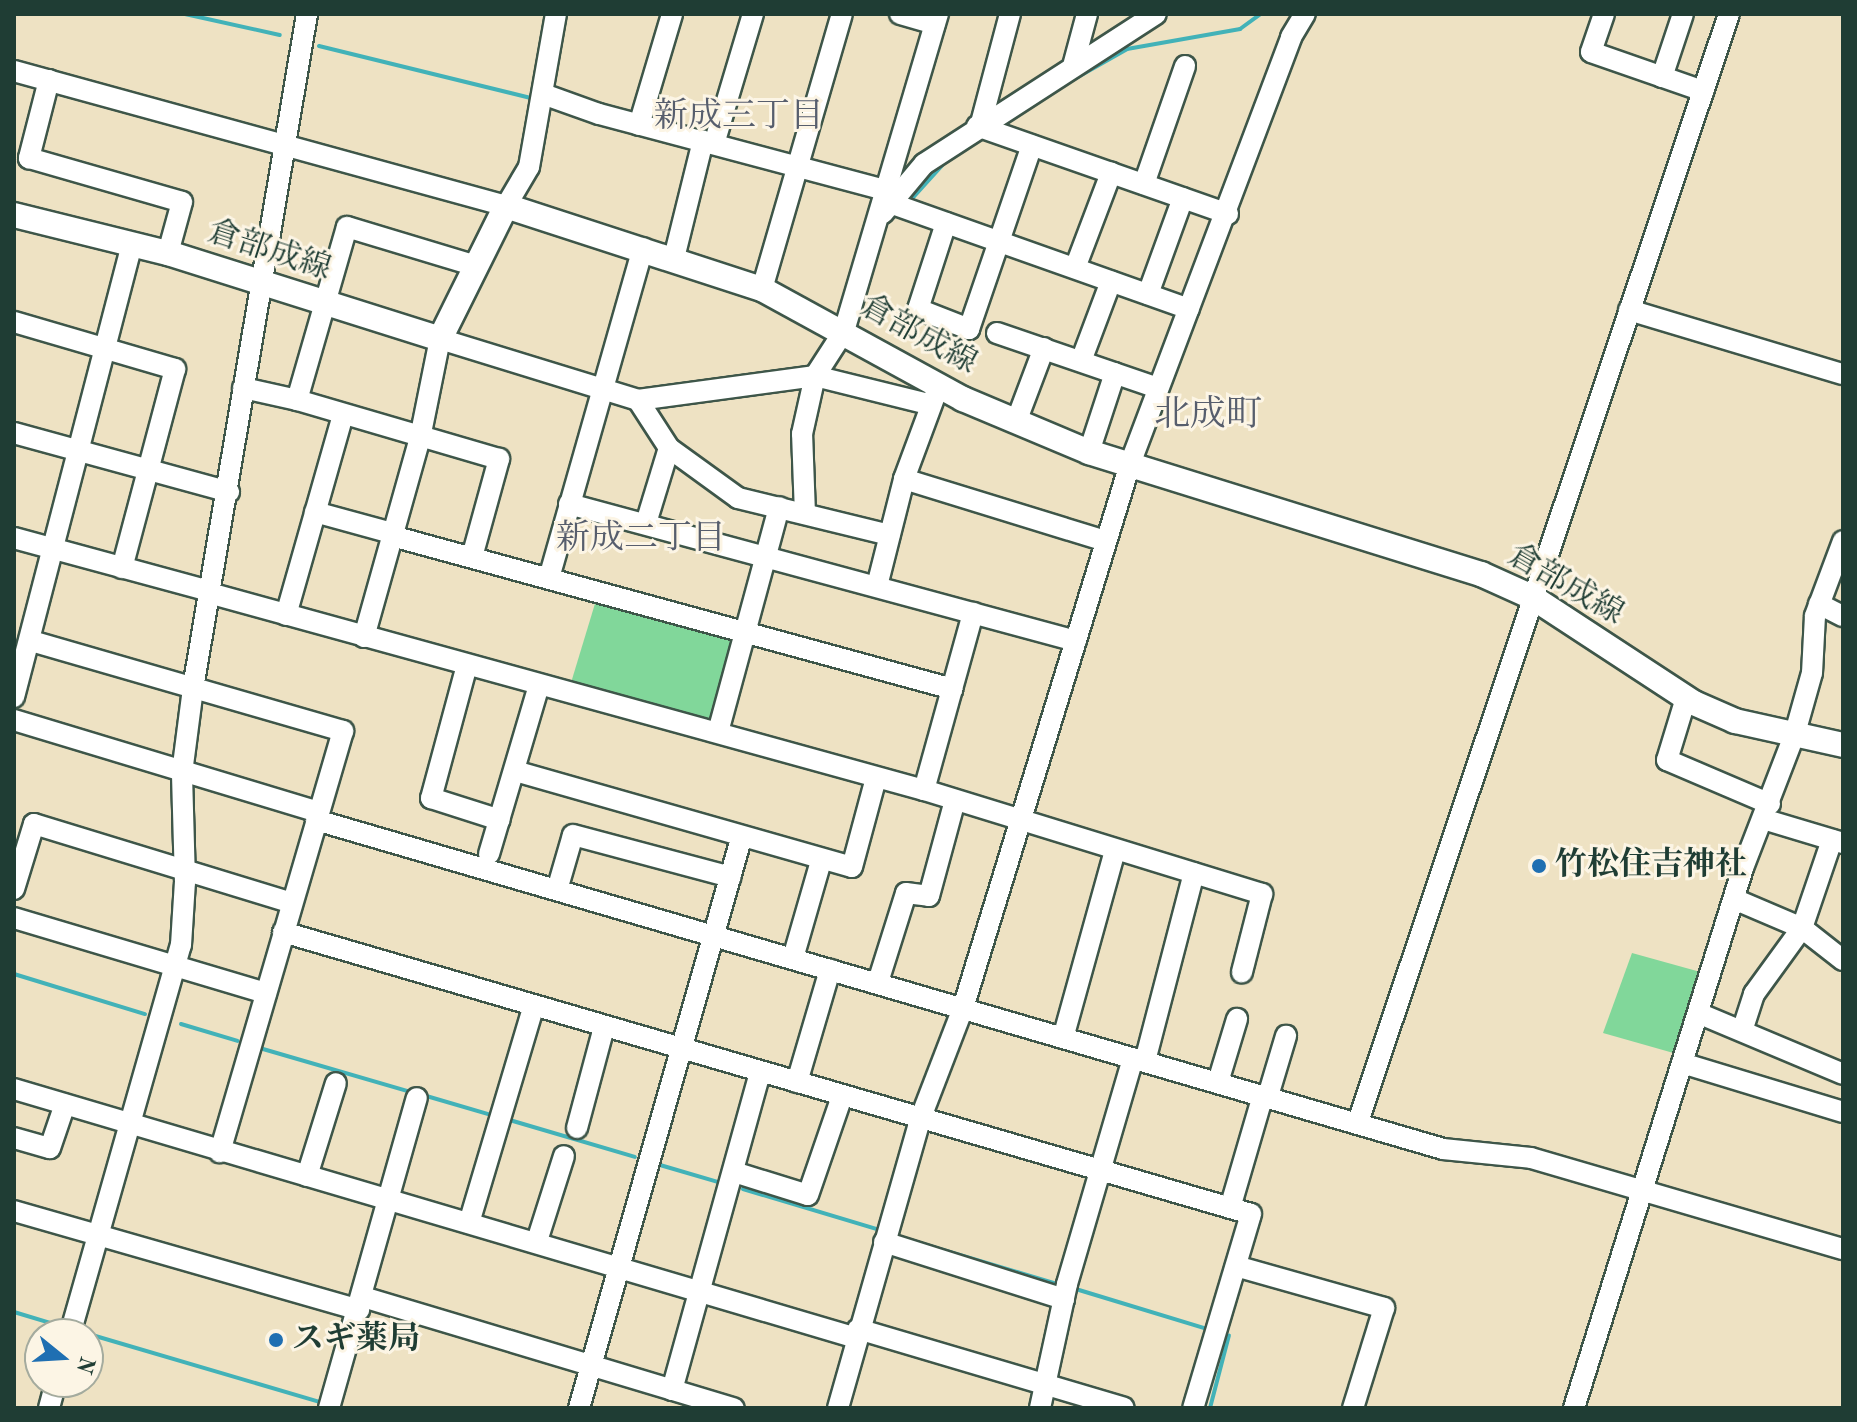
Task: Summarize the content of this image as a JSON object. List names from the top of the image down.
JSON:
{
  "streets": {
    "main road": ["倉部成線"]
  },
  "districts": ["新成三丁目", "北成町", "新成二丁目"],
  "places": ["竹松住吉神社", "スギ薬局"],
  "north": "right"
}
